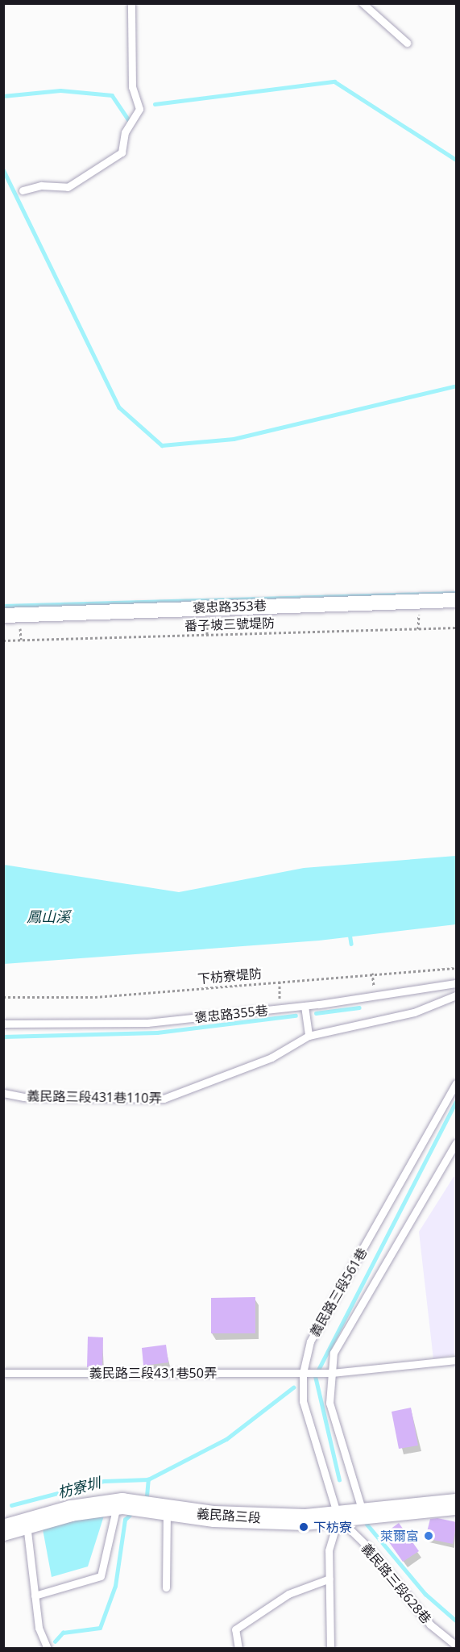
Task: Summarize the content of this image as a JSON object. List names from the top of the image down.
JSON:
{
  "streets": {
    "main road": ["義民路三段"],
    "street": ["褒忠路353巷"],
    "lane": [
      "褒忠路355巷",
      "義民路三段431巷110弄",
      "義民路三段561巷",
      "義民路三段431巷50弄",
      "義民路三段628巷"
    ],
    "path": ["番子坡三號堤防", "下枋寮堤防"]
  },
  "crossings": [
    ["義民路三段561巷", "義民路三段431巷50弄"],
    ["義民路三段561巷", "義民路三段"],
    ["義民路三段561巷", "義民路三段628巷"],
    ["義民路三段", "義民路三段628巷"]
  ],
  "water": ["鳳山溪", "枋寮圳"],
  "places": ["下枋寮", "萊爾富"]
}
